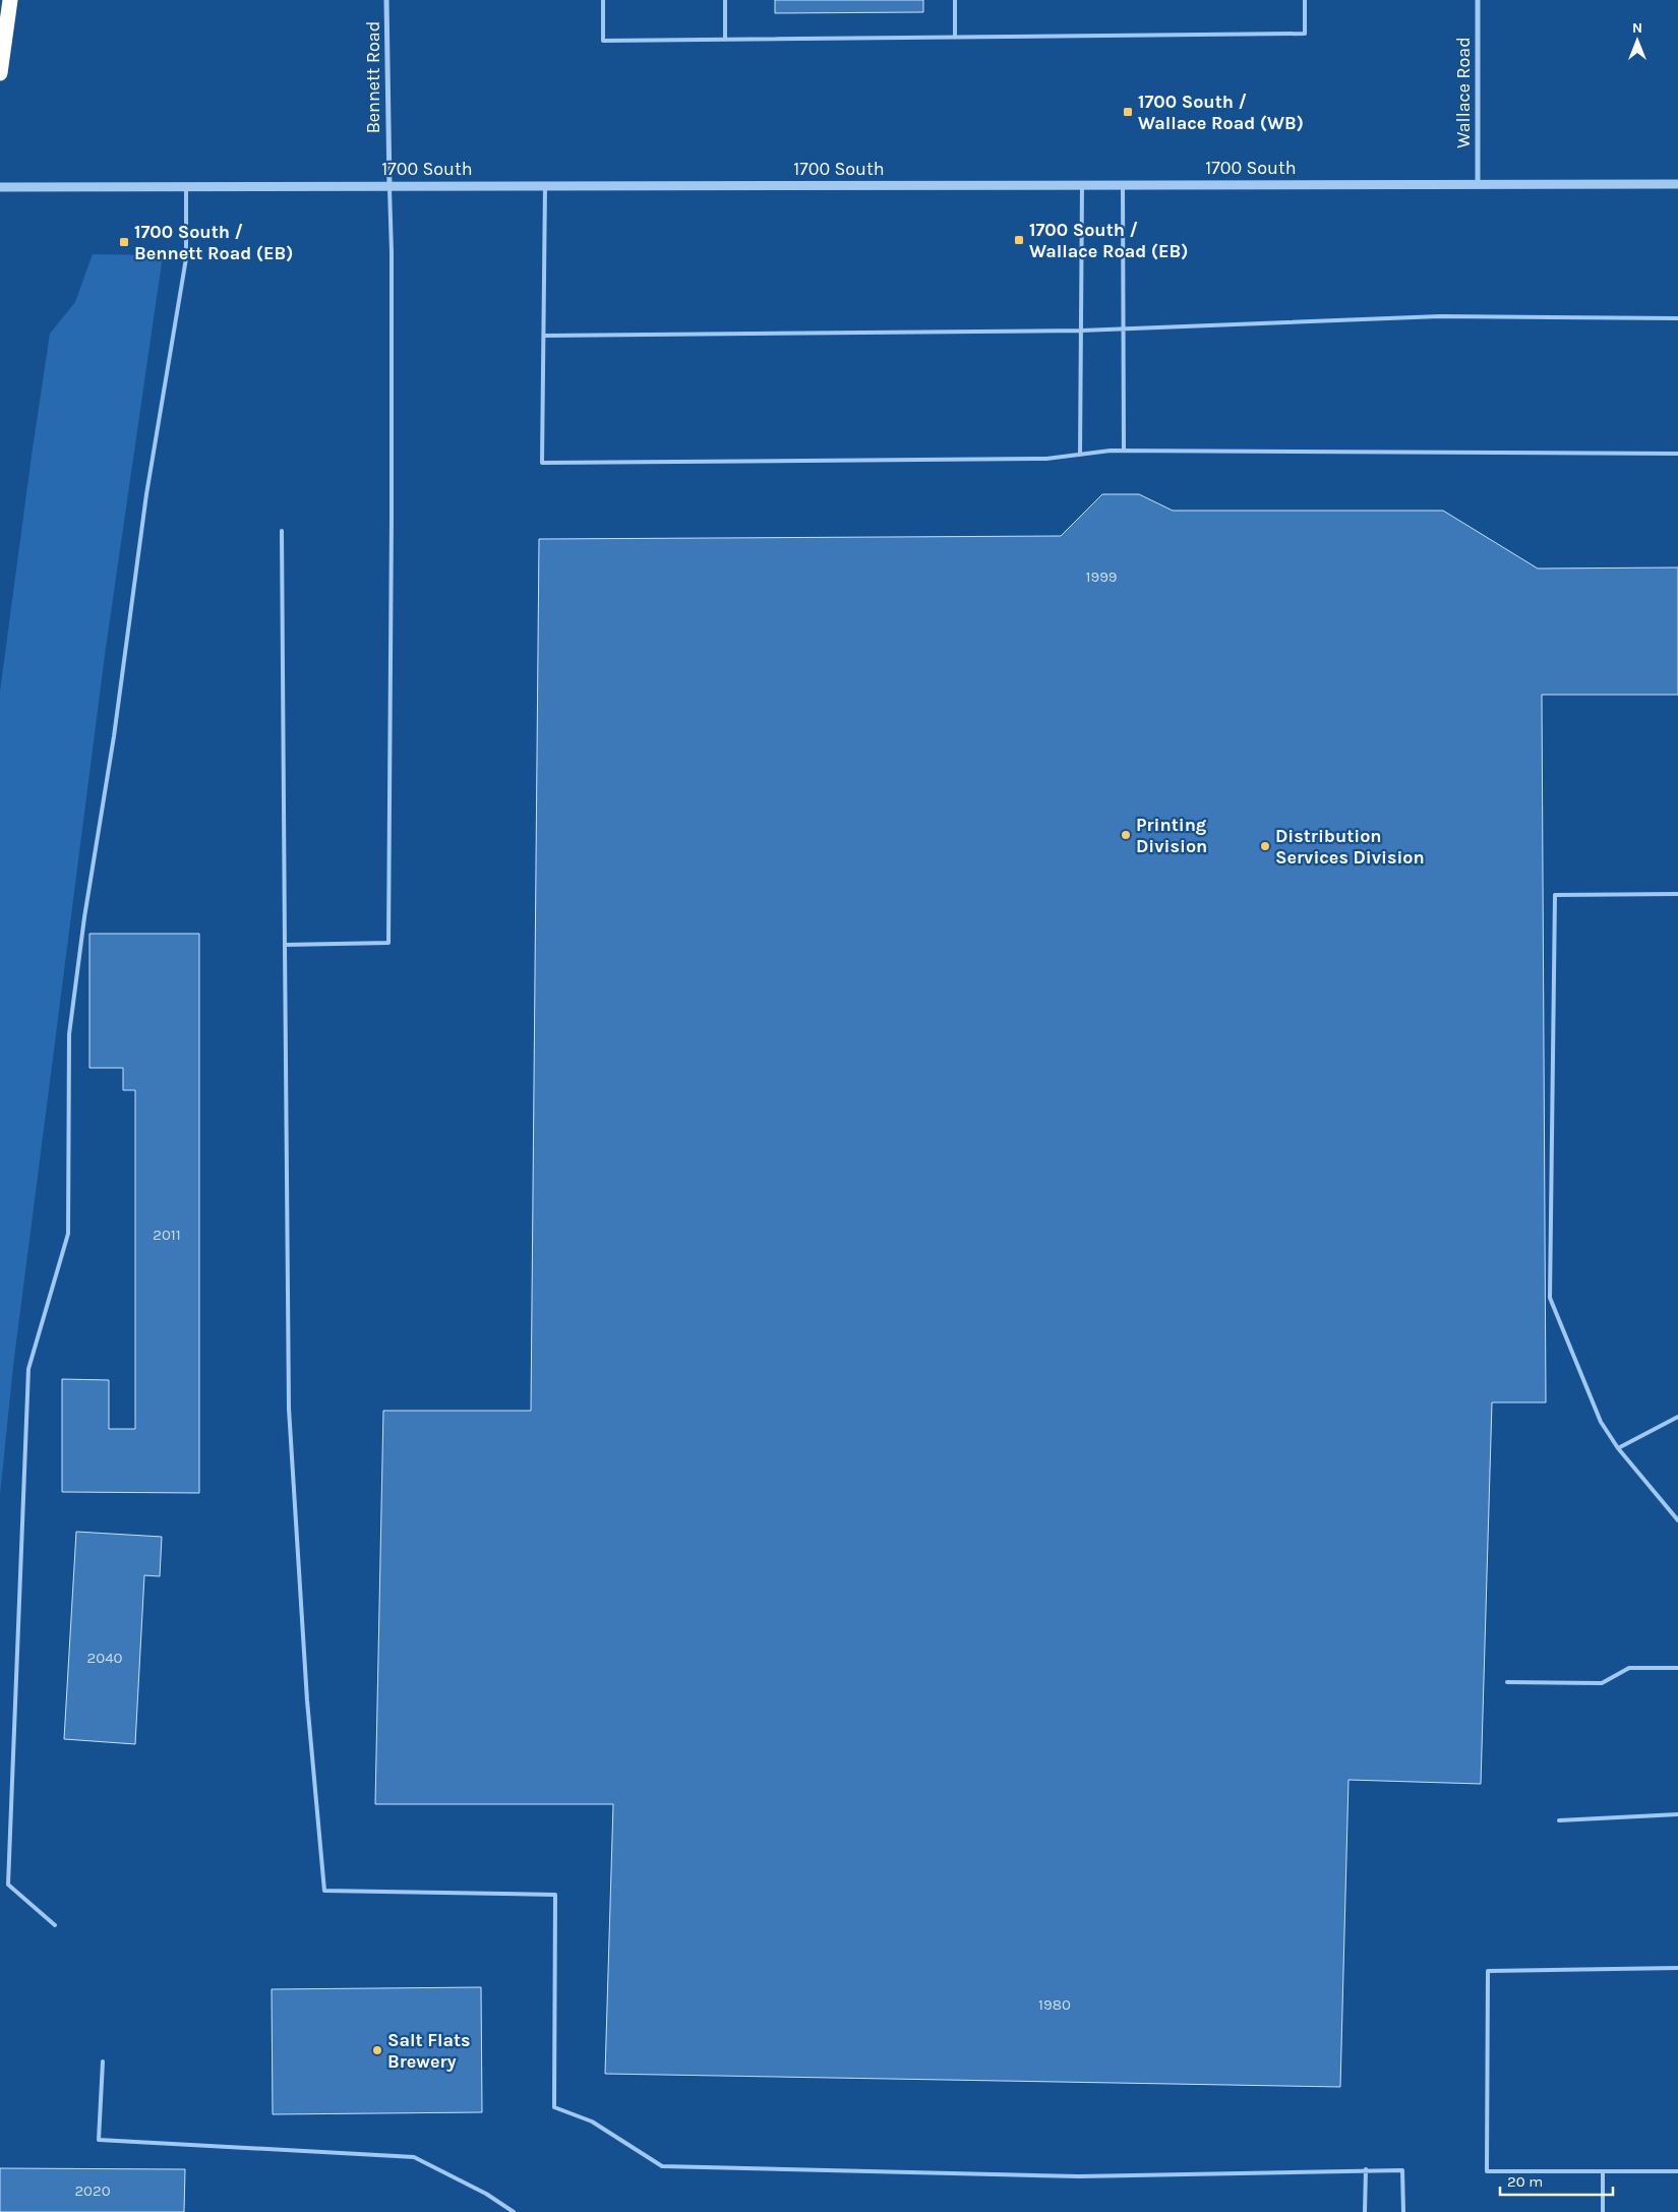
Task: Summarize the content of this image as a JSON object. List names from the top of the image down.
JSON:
{
  "streets": {
    "street": ["Bennett Road", "Wallace Road", "1700 South"]
  },
  "crossings": [
    ["Bennett Road", "1700 South"],
    ["Wallace Road", "1700 South"]
  ],
  "places": {
    "transit": ["1700 South / Wallace Road (WB)", "1700 South / Wallace Road (EB)", "1700 South / Bennett Road (EB)"],
    "other": ["Printing Division", "Distribution Services Division", "Salt Flats Brewery"]
  },
  "house_numbers": [
    "1999",
    "2011",
    "2040",
    "1980",
    "2020"
  ],
  "scale_bar": "20 m",
  "north": "top"
}
